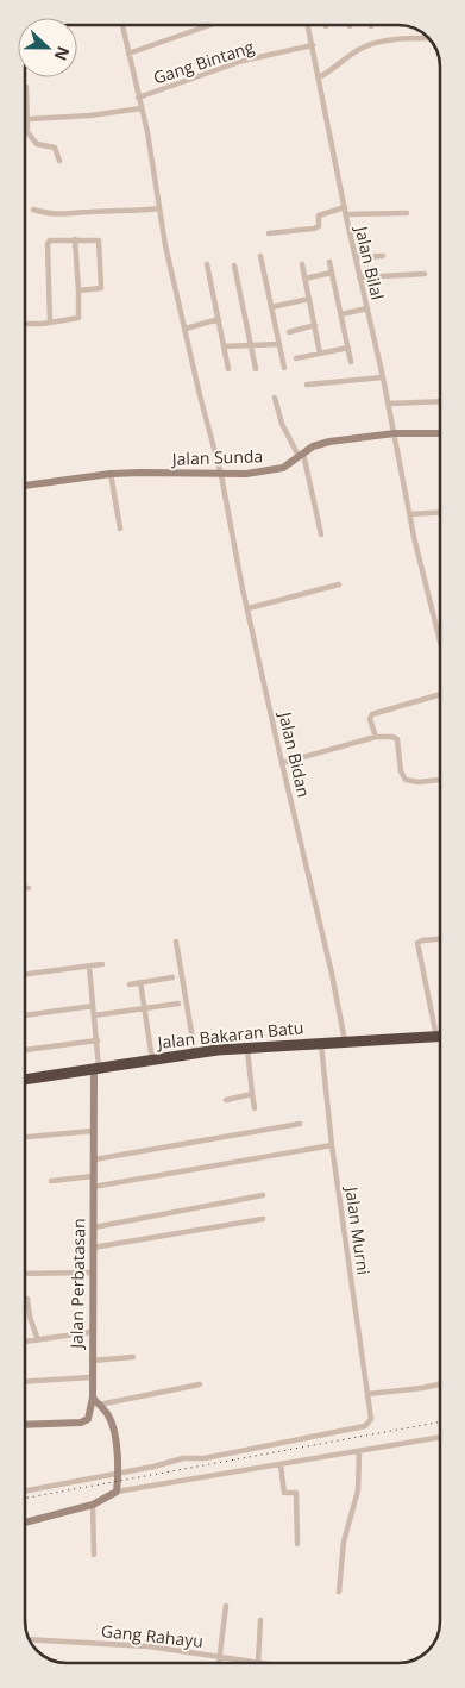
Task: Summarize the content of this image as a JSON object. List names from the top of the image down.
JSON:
{
  "streets": {
    "highway": ["Jalan Bakaran Batu"],
    "main road": ["Jalan Sunda", "Jalan Perbatasan"],
    "street": [
      "Gang Bintang",
      "Jalan Bilal",
      "Jalan Bidan",
      "Jalan Murni",
      "Gang Rahayu"
    ]
  },
  "crossings": [
    ["Gang Bintang", "Jalan Bilal"],
    ["Gang Bintang", "Jalan Bidan"],
    ["Jalan Bilal", "Jalan Sunda"],
    ["Jalan Sunda", "Jalan Bidan"],
    ["Jalan Bidan", "Jalan Bakaran Batu"],
    ["Jalan Bakaran Batu", "Jalan Murni"],
    ["Jalan Bakaran Batu", "Jalan Perbatasan"]
  ],
  "north": "right"
}
